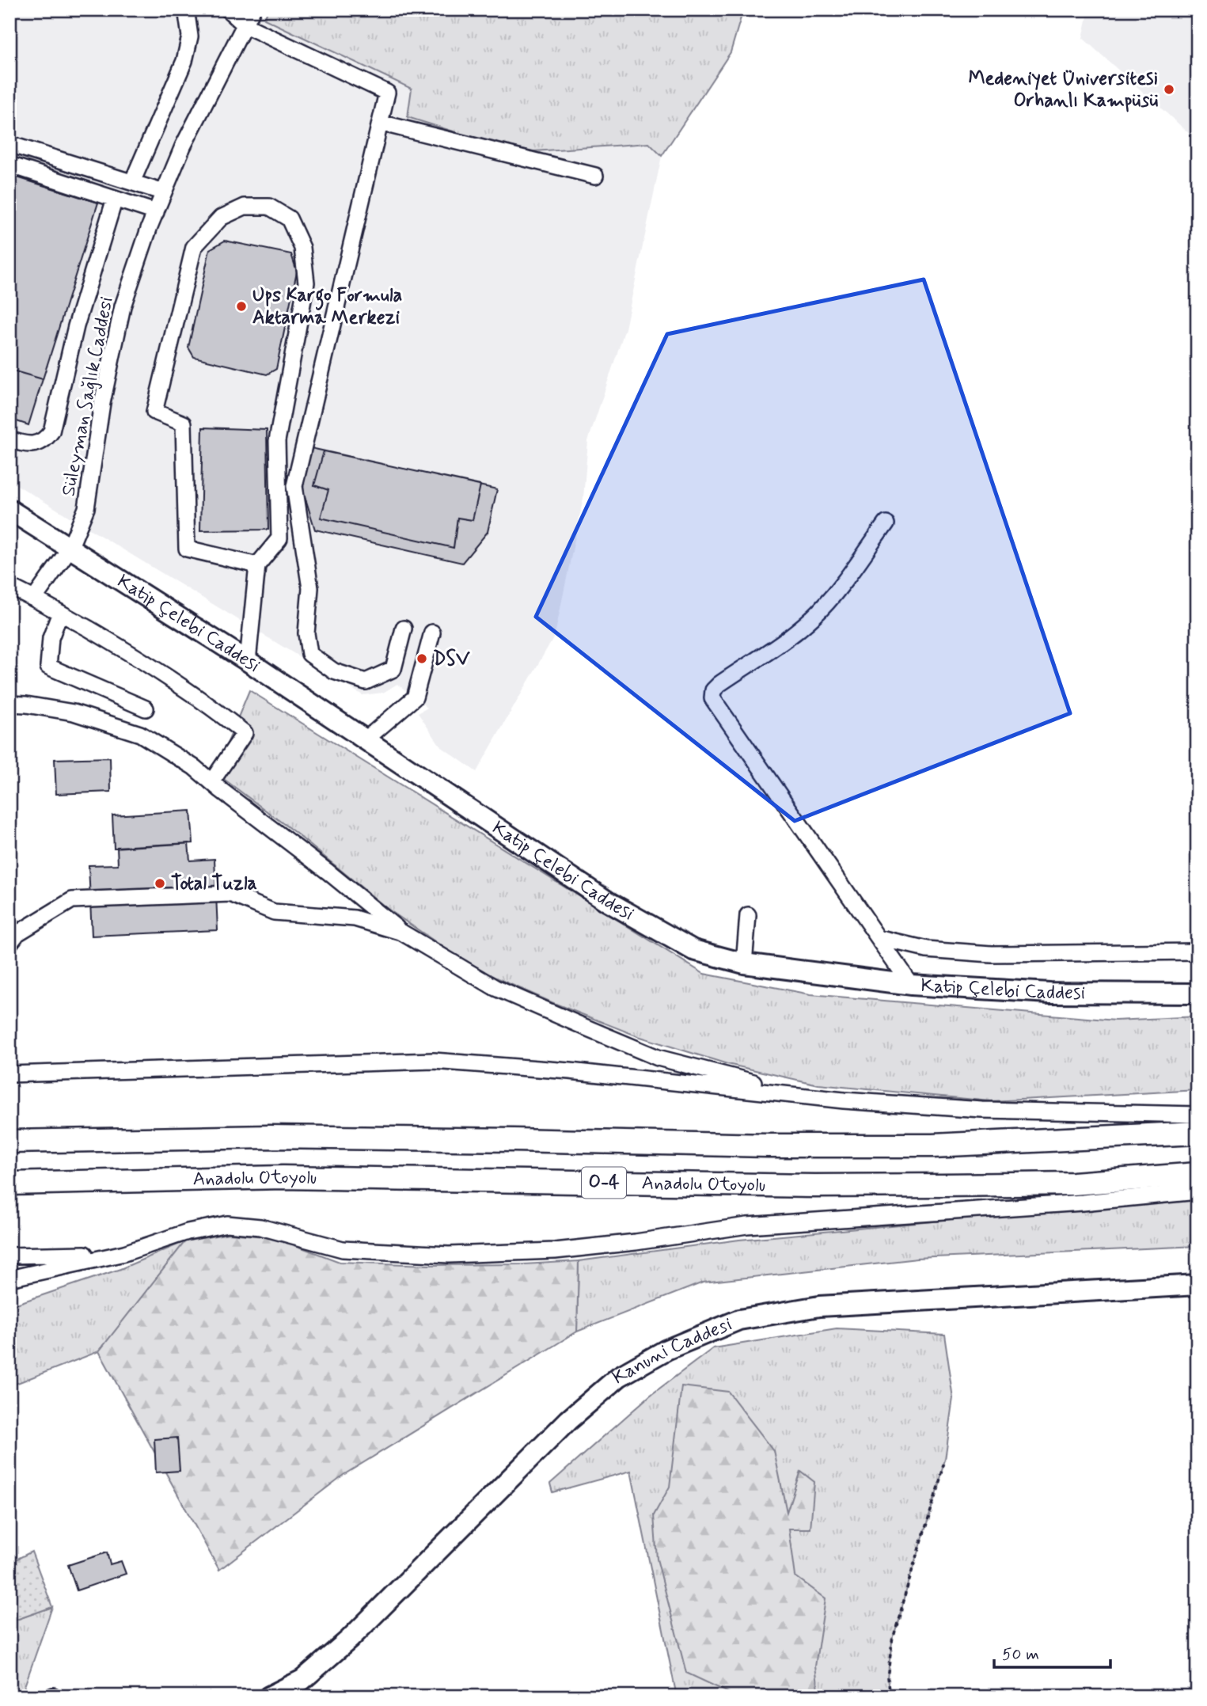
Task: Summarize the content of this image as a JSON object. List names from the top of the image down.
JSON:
{
  "streets": {
    "highway": ["Anadolu Otoyolu", "O-4"],
    "main road": ["Katip Çelebi Caddesi", "Kanuni Caddesi"],
    "street": ["Süleyman Sağlık Caddesi"]
  },
  "crossings": [
    ["Süleyman Sağlık Caddesi", "Katip Çelebi Caddesi"]
  ],
  "places": [
    "Medeniyet Üniversitesi Orhanlı Kampüsü",
    "Ups Kargo Formula Aktarma Merkezi",
    "DSV",
    "Total Tuzla"
  ],
  "scale_bar": "50 m"
}
